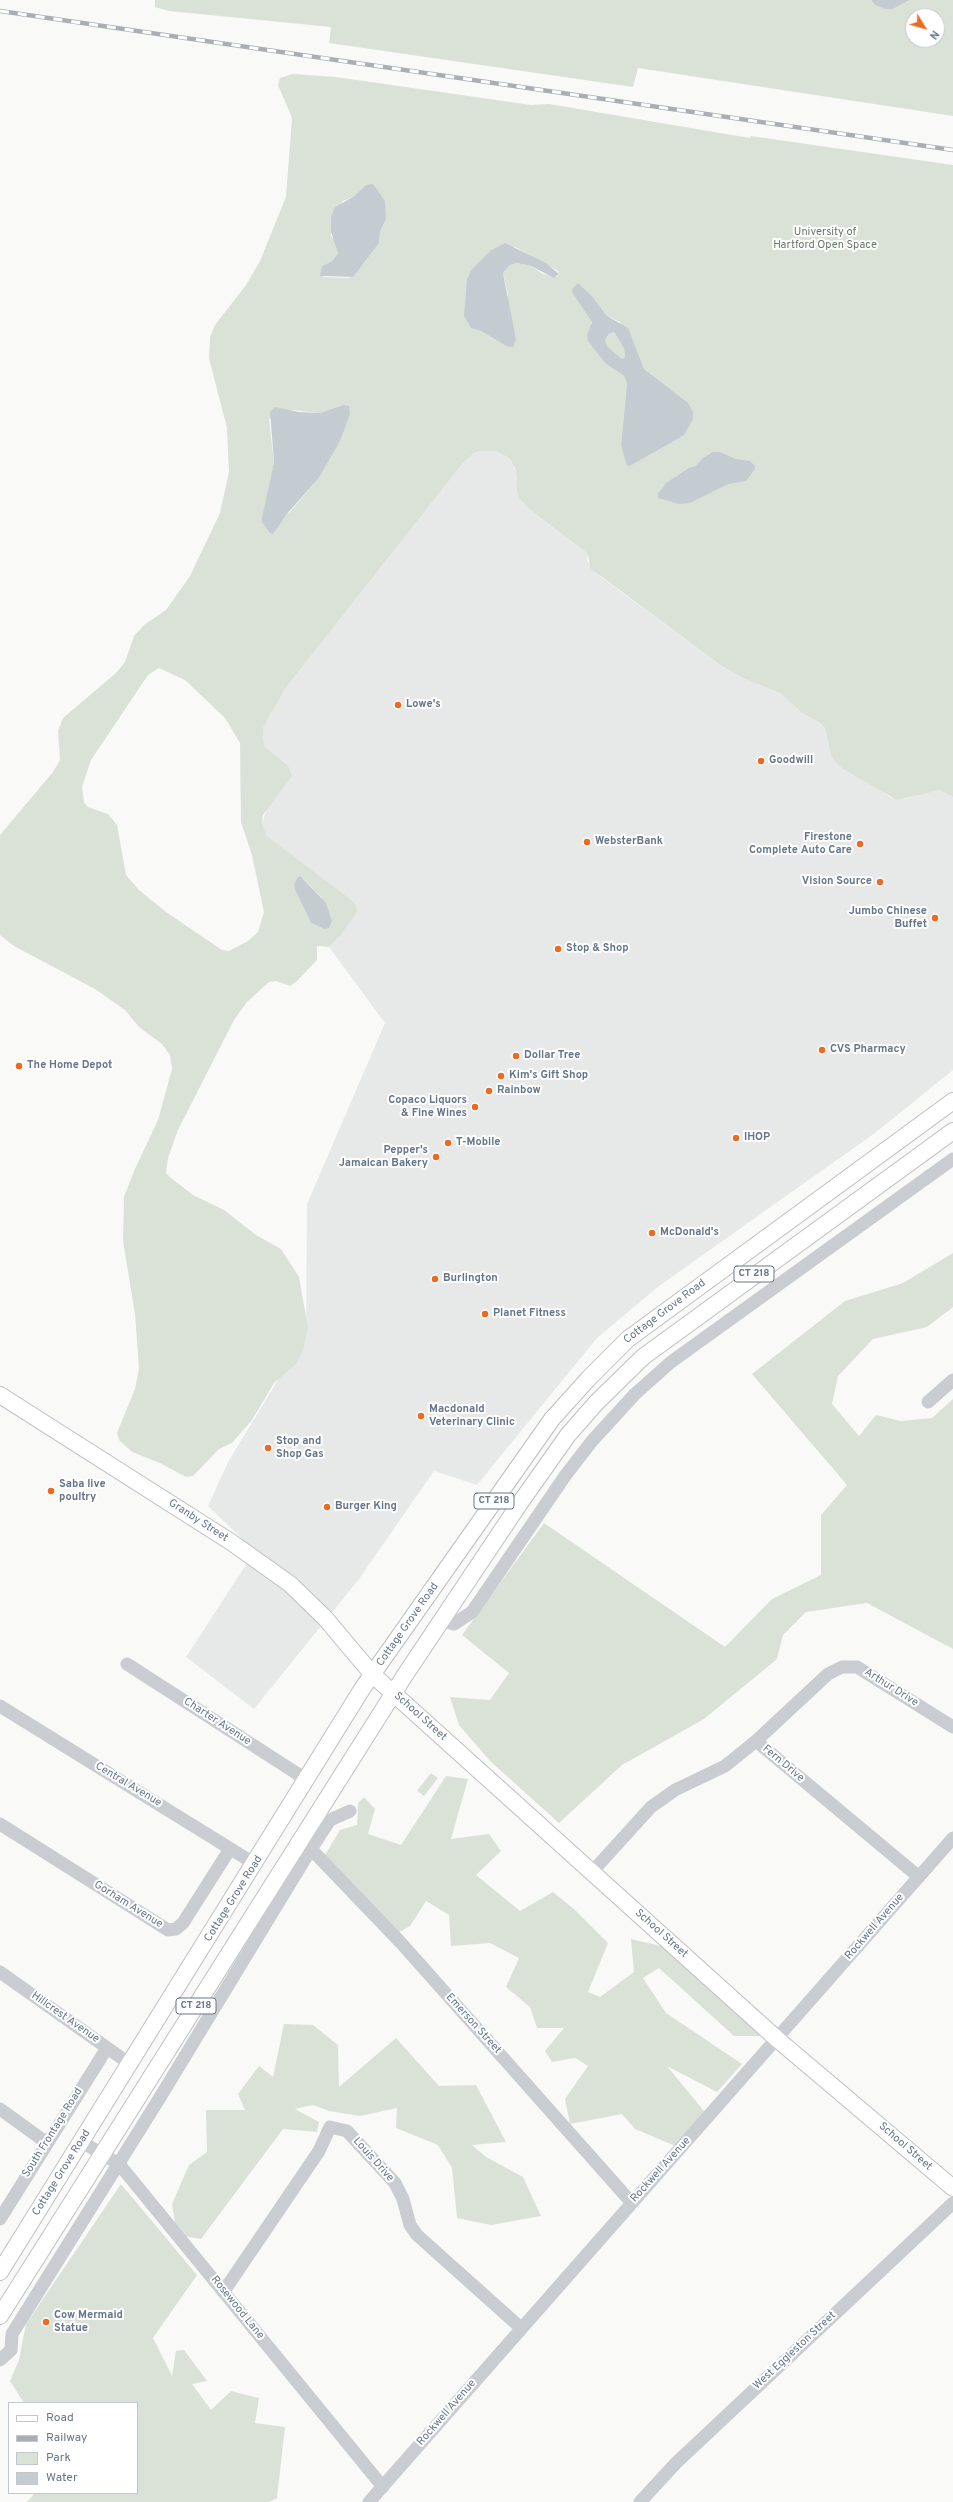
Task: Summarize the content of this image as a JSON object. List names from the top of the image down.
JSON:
{
  "streets": {
    "main road": [
      "CT 218",
      "Cottage Grove Road",
      "Granby Street",
      "School Street"
    ],
    "street": [
      "Arthur Drive",
      "Charter Avenue",
      "Fern Drive",
      "Central Avenue",
      "Gorham Avenue",
      "Rockwell Avenue",
      "Hillcrest Avenue",
      "Emerson Street",
      "South Frontage Road",
      "Louis Drive",
      "Rosewood Lane",
      "West Eggleston Street"
    ]
  },
  "crossings": [
    ["Cottage Grove Road", "Granby Street"],
    ["Cottage Grove Road", "School Street"],
    ["Cottage Grove Road", "Charter Avenue"],
    ["Cottage Grove Road", "Central Avenue"],
    ["Cottage Grove Road", "Hillcrest Avenue"],
    ["Cottage Grove Road", "Rosewood Lane"],
    ["Granby Street", "School Street"],
    ["Arthur Drive", "Fern Drive"],
    ["School Street", "Fern Drive"],
    ["School Street", "Rockwell Avenue"],
    ["Fern Drive", "Rockwell Avenue"],
    ["Central Avenue", "Gorham Avenue"],
    ["Rockwell Avenue", "Emerson Street"],
    ["Rockwell Avenue", "Louis Drive"],
    ["Rockwell Avenue", "Rosewood Lane"],
    ["Hillcrest Avenue", "South Frontage Road"],
    ["Louis Drive", "Rosewood Lane"]
  ],
  "parks": ["University of Hartford Open Space"],
  "places": [
    "Lowe's",
    "Goodwill",
    "WebsterBank",
    "Firestone Complete Auto Care",
    "Vision Source",
    "Jumbo Chinese Buffet",
    "Stop & Shop",
    "CVS Pharmacy",
    "Dollar Tree",
    "The Home Depot",
    "Kim's Gift Shop",
    "Rainbow",
    "Copaco Liquors & Fine Wines",
    "IHOP",
    "T-Mobile",
    "Pepper's Jamaican Bakery",
    "McDonald's",
    "Burlington",
    "Planet Fitness",
    "Macdonald Veterinary Clinic",
    "Stop and Shop Gas",
    "Saba live poultry",
    "Burger King",
    "Cow Mermaid Statue"
  ],
  "legend": [
    "Road",
    "Railway",
    "Park",
    "Water"
  ],
  "north": "bottom right"
}
